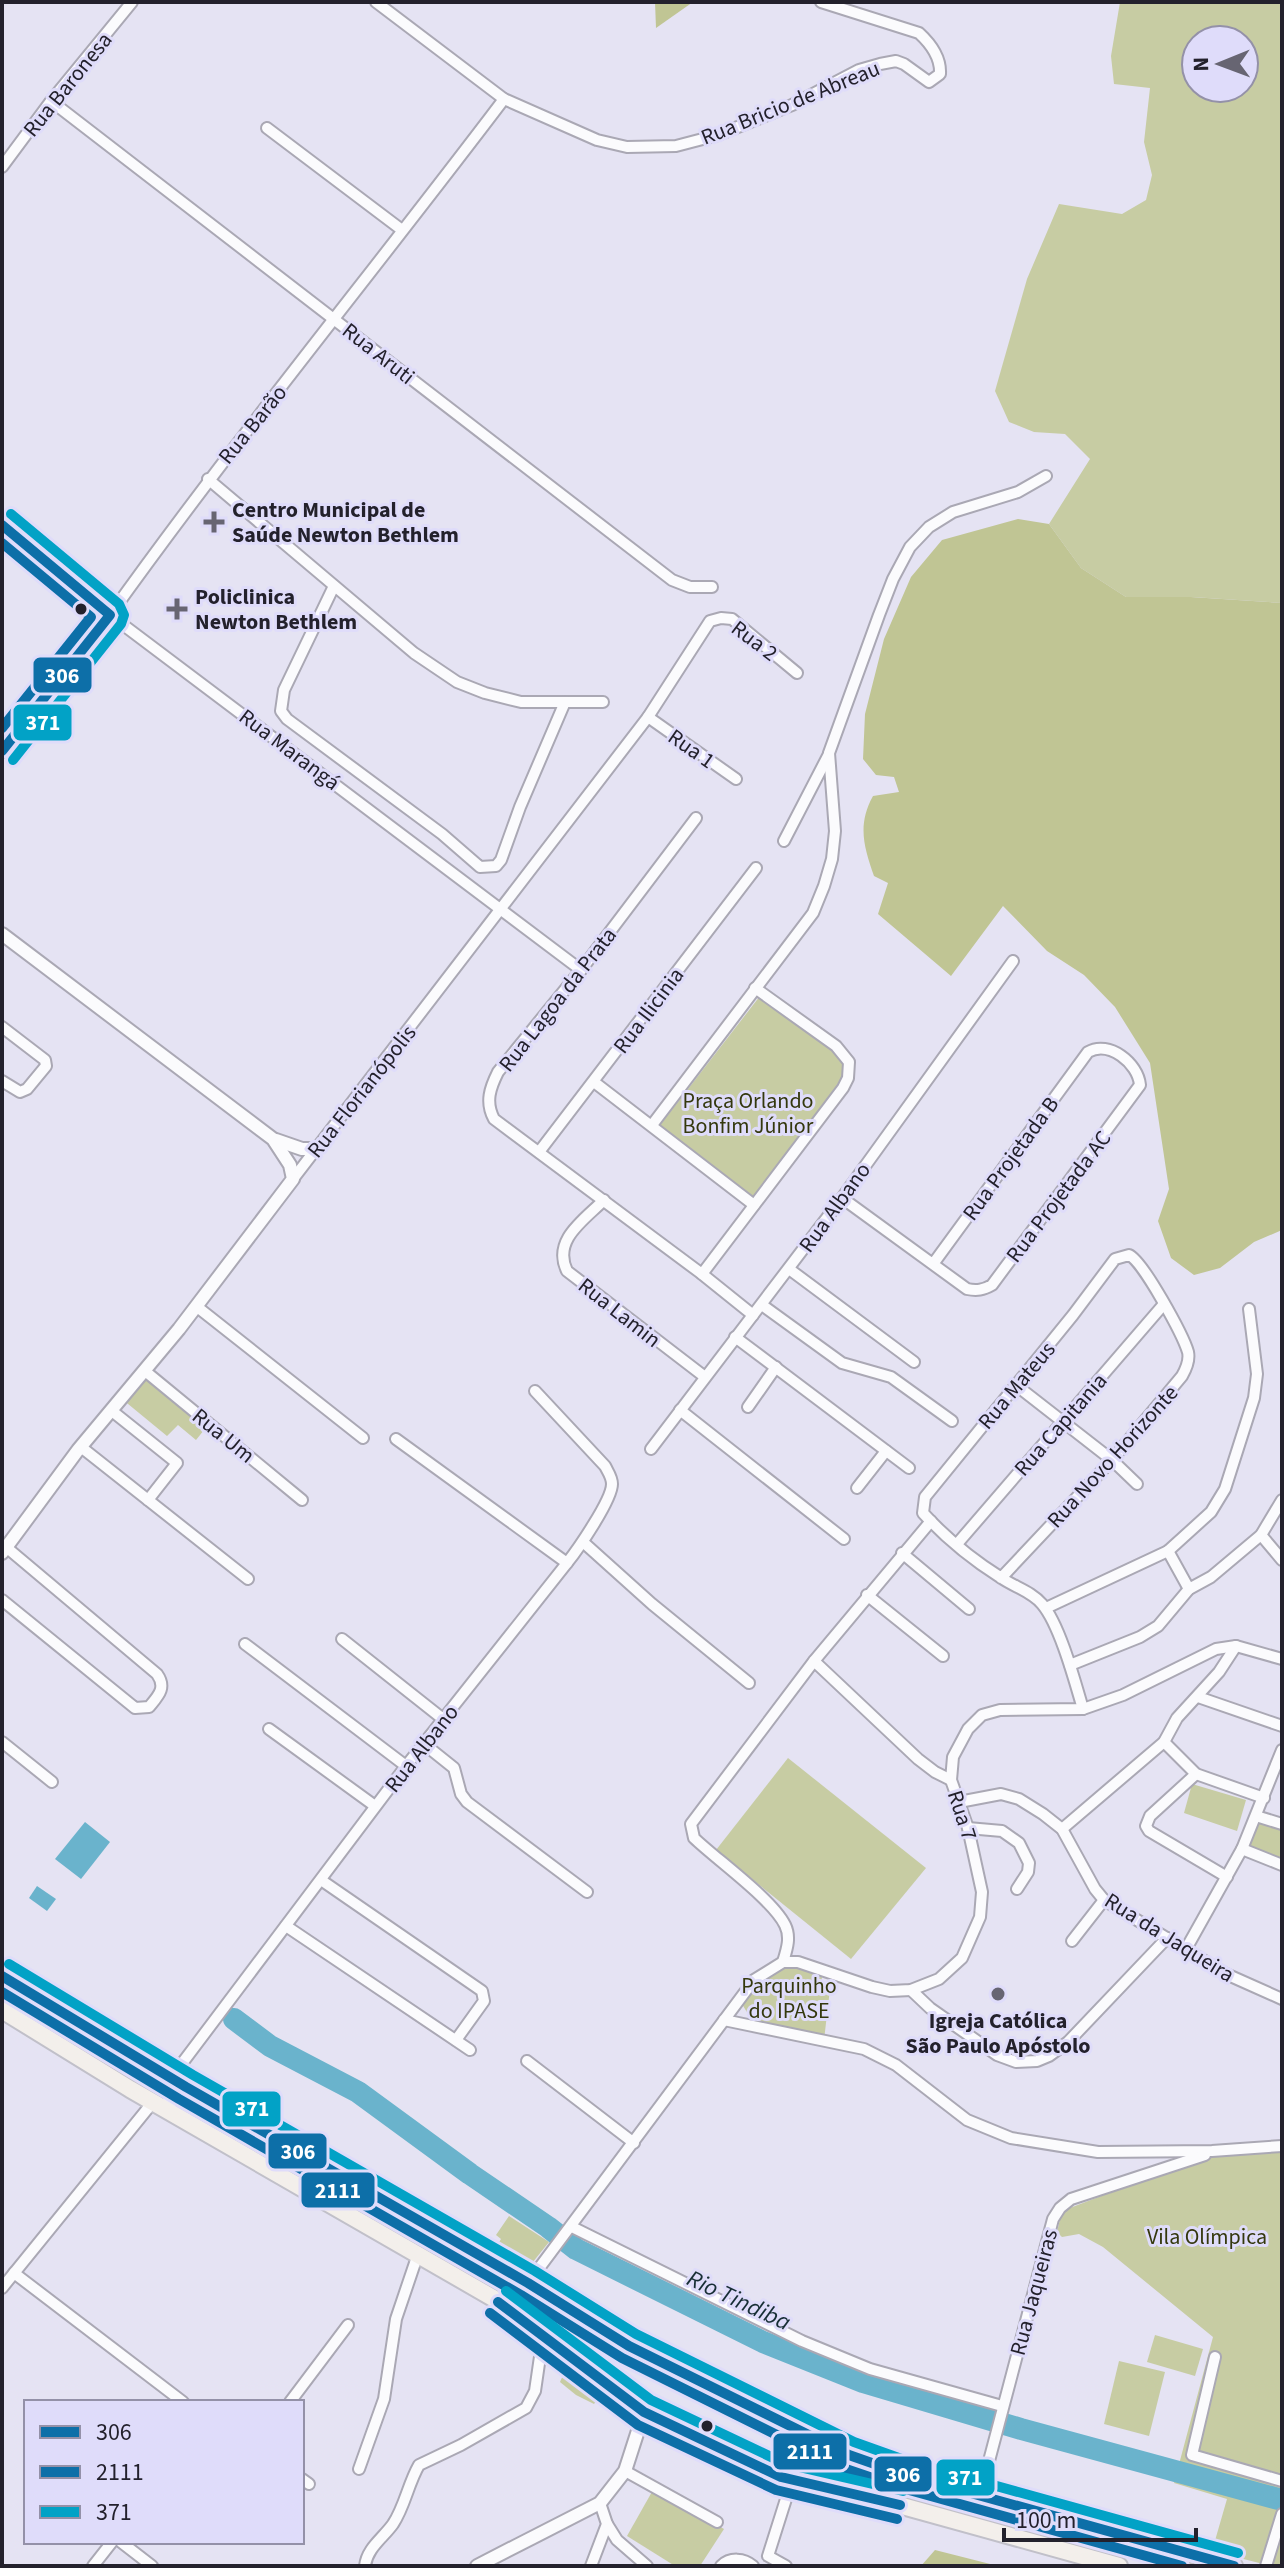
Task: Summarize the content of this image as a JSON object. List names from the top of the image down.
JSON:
{
  "streets": {
    "street": [
      "Rua Baronesa",
      "Rua Bricio de Abreau",
      "Rua Aruti",
      "Rua Barão",
      "Rua 2",
      "Rua 1",
      "Rua Marangá",
      "Rua Lagoa da Prata",
      "Rua Ilicinia",
      "Rua Florianópolis",
      "Rua Projetada B",
      "Rua Projetada AC",
      "Rua Albano",
      "Rua Lamin",
      "Rua Mateus",
      "Rua Capitania",
      "Rua Um",
      "Rua Novo Horizonte",
      "Rua 7",
      "Rua da Jaqueira",
      "Rua Jaqueiras"
    ]
  },
  "crossings": [
    ["Rua Baronesa", "Rua Aruti"],
    ["Rua Bricio de Abreau", "Rua Barão"],
    ["Rua Aruti", "Rua Barão"],
    ["Rua Barão", "Rua Marangá"],
    ["Rua 2", "Rua Florianópolis"],
    ["Rua 1", "Rua Florianópolis"],
    ["Rua Marangá", "Rua Lagoa da Prata"],
    ["Rua Marangá", "Rua Florianópolis"],
    ["Rua Lagoa da Prata", "Rua Ilicinia"],
    ["Rua Lagoa da Prata", "Rua Albano"],
    ["Rua Lagoa da Prata", "Rua Lamin"],
    ["Rua Florianópolis", "Rua Um"],
    ["Rua Projetada B", "Rua Projetada AC"],
    ["Rua Albano", "Rua Lamin"],
    ["Rua Mateus", "Rua Novo Horizonte"],
    ["Rua Capitania", "Rua Novo Horizonte"],
    ["Rua 7", "Rua da Jaqueira"]
  ],
  "water": ["Rio Tindiba"],
  "parks": ["Praça Orlando Bonfim Júnior", "Parquinho do IPASE", "Vila Olímpica"],
  "places": {
    "health": ["Centro Municipal de Saúde Newton Bethlem", "Policlinica Newton Bethlem"],
    "other": ["Igreja Católica São Paulo Apóstolo"]
  },
  "lines": ["transit line 371", "transit line 306", "transit line 2111"],
  "legend": ["306", "2111", "371"],
  "scale_bar": "100 m",
  "north": "left"
}
